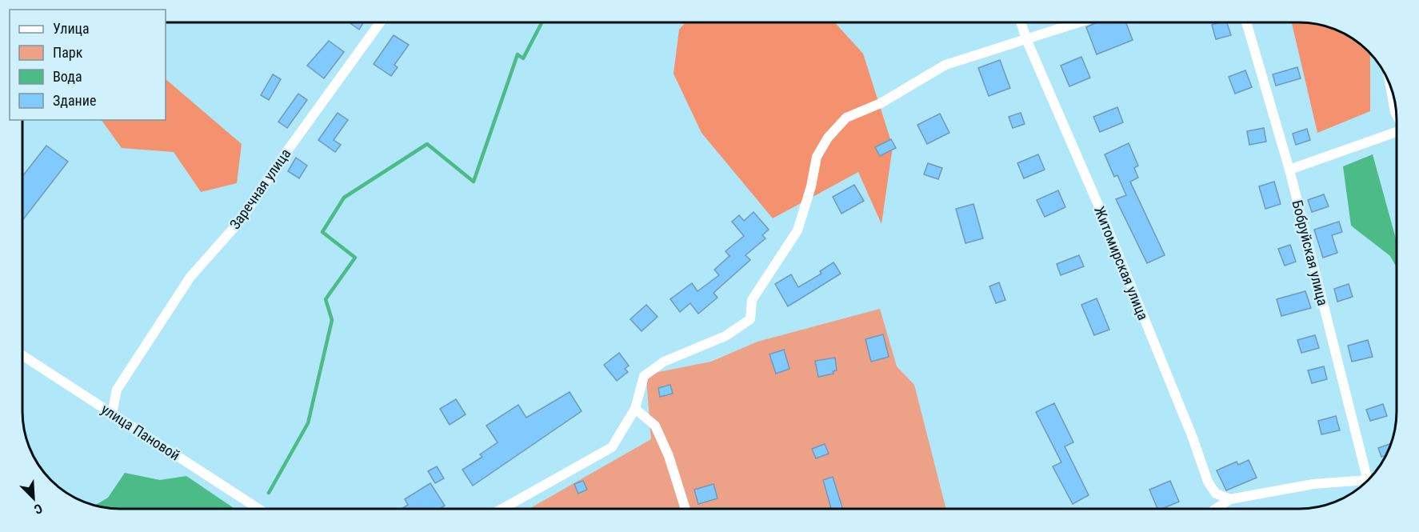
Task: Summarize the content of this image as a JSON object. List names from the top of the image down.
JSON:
{
  "streets": {
    "street": [
      "Заречная улица",
      "Бобруйская улица",
      "Житомирская улица",
      "улица Пановой"
    ]
  },
  "crossings": [
    ["Заречная улица", "улица Пановой"]
  ],
  "legend": [
    "Улица",
    "Парк",
    "Вода",
    "Здание"
  ],
  "north": "bottom right"
}
